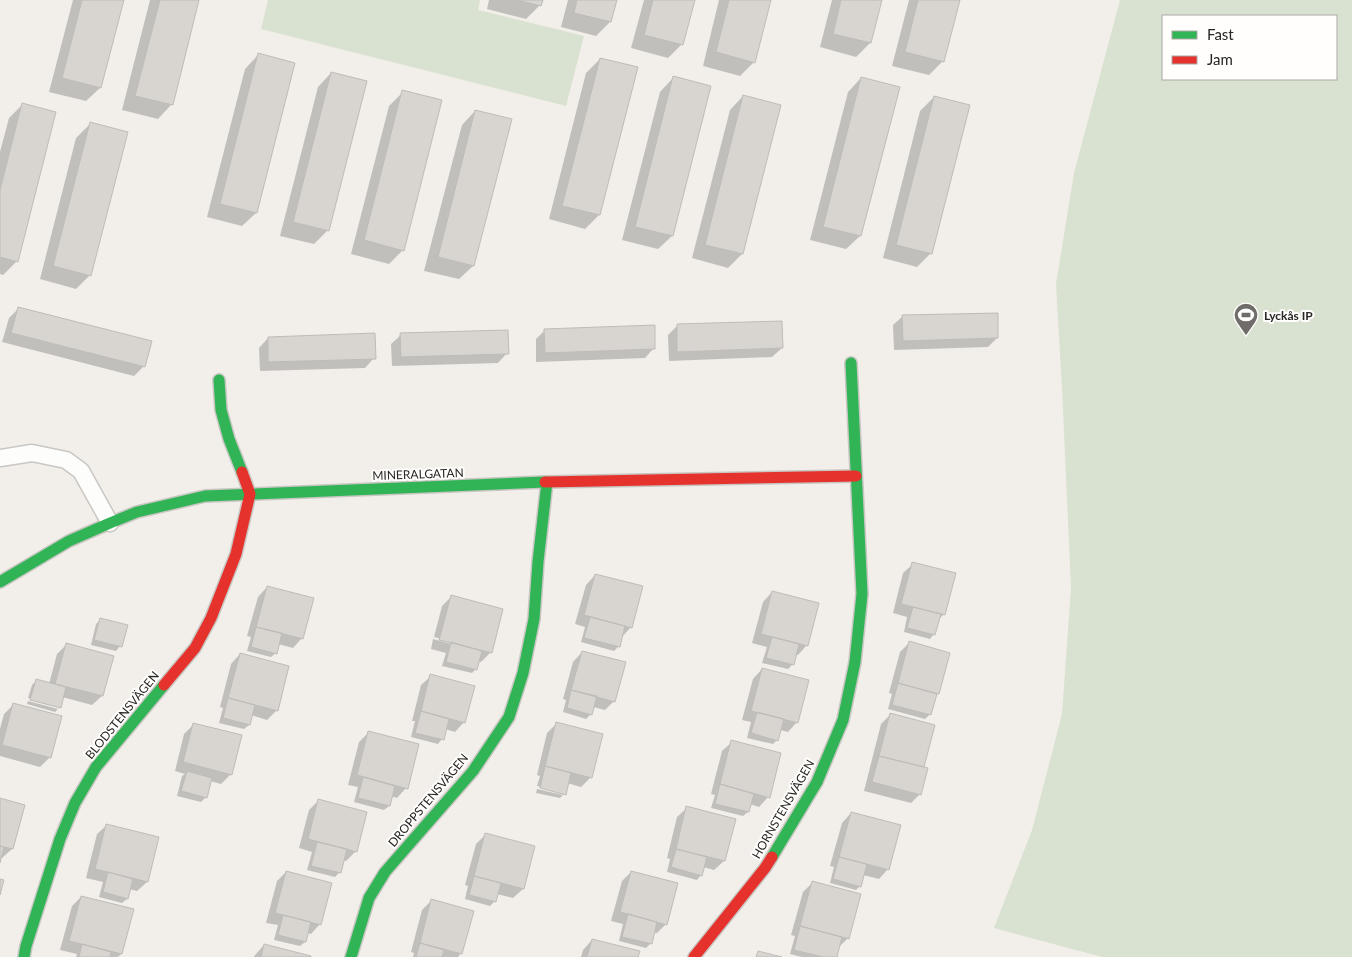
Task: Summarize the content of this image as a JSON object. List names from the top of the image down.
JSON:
{
  "streets": {
    "street": [
      "MINERALGATAN",
      "BLODSTENSVÄGEN",
      "DROPPSTENSVÄGEN",
      "HORNSTENSVÄGEN"
    ]
  },
  "crossings": [
    ["MINERALGATAN", "BLODSTENSVÄGEN"],
    ["MINERALGATAN", "DROPPSTENSVÄGEN"],
    ["MINERALGATAN", "HORNSTENSVÄGEN"]
  ],
  "places": {
    "sports": ["Lyckås IP"]
  },
  "legend": ["Fast", "Jam"]
}
